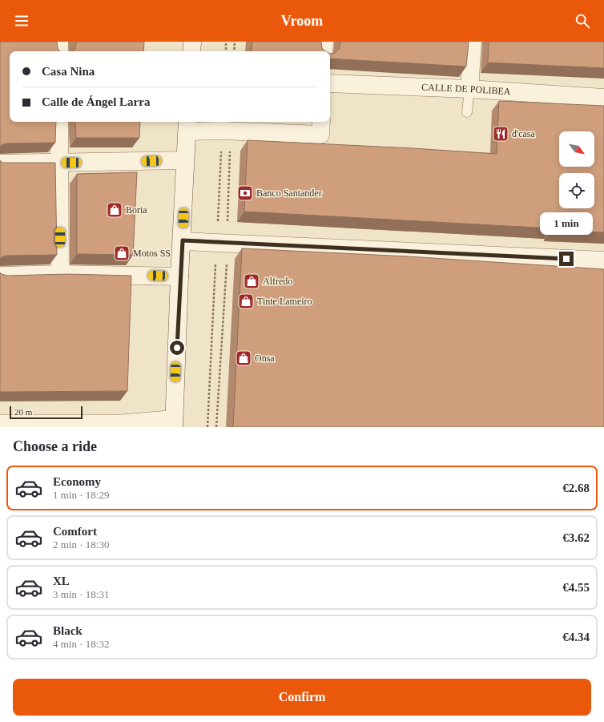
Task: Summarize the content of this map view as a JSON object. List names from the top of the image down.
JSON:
{
  "streets": {
    "street": ["CALLE DE POLIBEA"]
  },
  "places": {
    "restaurant": ["d'casa"],
    "bank": ["Banco Santander"],
    "shop": [
      "Boria",
      "Motos SS",
      "Alfredo",
      "Tinte Lameiro",
      "Onsa"
    ]
  },
  "scale_bar": "20 m",
  "north": "bottom right",
  "page": {
    "header": "Vroom",
    "banner": ["Casa Nina", "Calle de Ángel Larra"],
    "bubble": "1 min",
    "scale": "20 m",
    "heading": "Choose a ride",
    "list": [
      {
        "name": "Economy",
        "note": "1 min · 18:29",
        "value": "€2.68"
      },
      {
        "name": "Comfort",
        "note": "2 min · 18:30",
        "value": "€3.62"
      },
      {
        "name": "XL",
        "note": "3 min · 18:31",
        "value": "€4.55"
      },
      {
        "name": "Black",
        "note": "4 min · 18:32",
        "value": "€4.34"
      }
    ],
    "buttons": "Confirm"
  }
}
